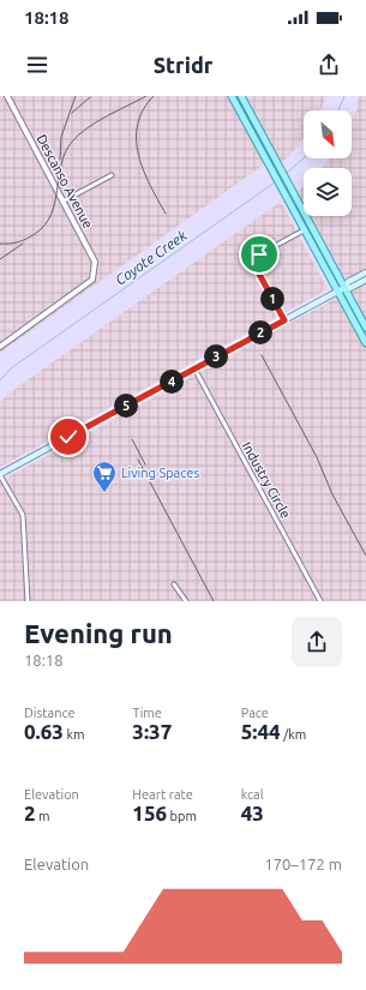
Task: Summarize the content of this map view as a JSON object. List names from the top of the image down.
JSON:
{
  "streets": {
    "street": ["Descanso Avenue", "Industry Circle"]
  },
  "water": ["Coyote Creek"],
  "places": {
    "supermarket": ["Living Spaces"]
  },
  "north": "bottom right",
  "page": {
    "status": "18:18",
    "header": "Stridr",
    "pins": [
      "1",
      "2",
      "3",
      "4",
      "5"
    ],
    "heading": ["Evening run", "18:18"],
    "stats": [
      ["Distance", "0.63 km"],
      ["Time", "3:37"],
      ["Pace", "5:44 /km"],
      ["Elevation", "2 m"],
      ["Heart rate", "156 bpm"],
      ["kcal", "43"]
    ],
    "chart": ["Elevation", "170–172 m"]
  }
}
